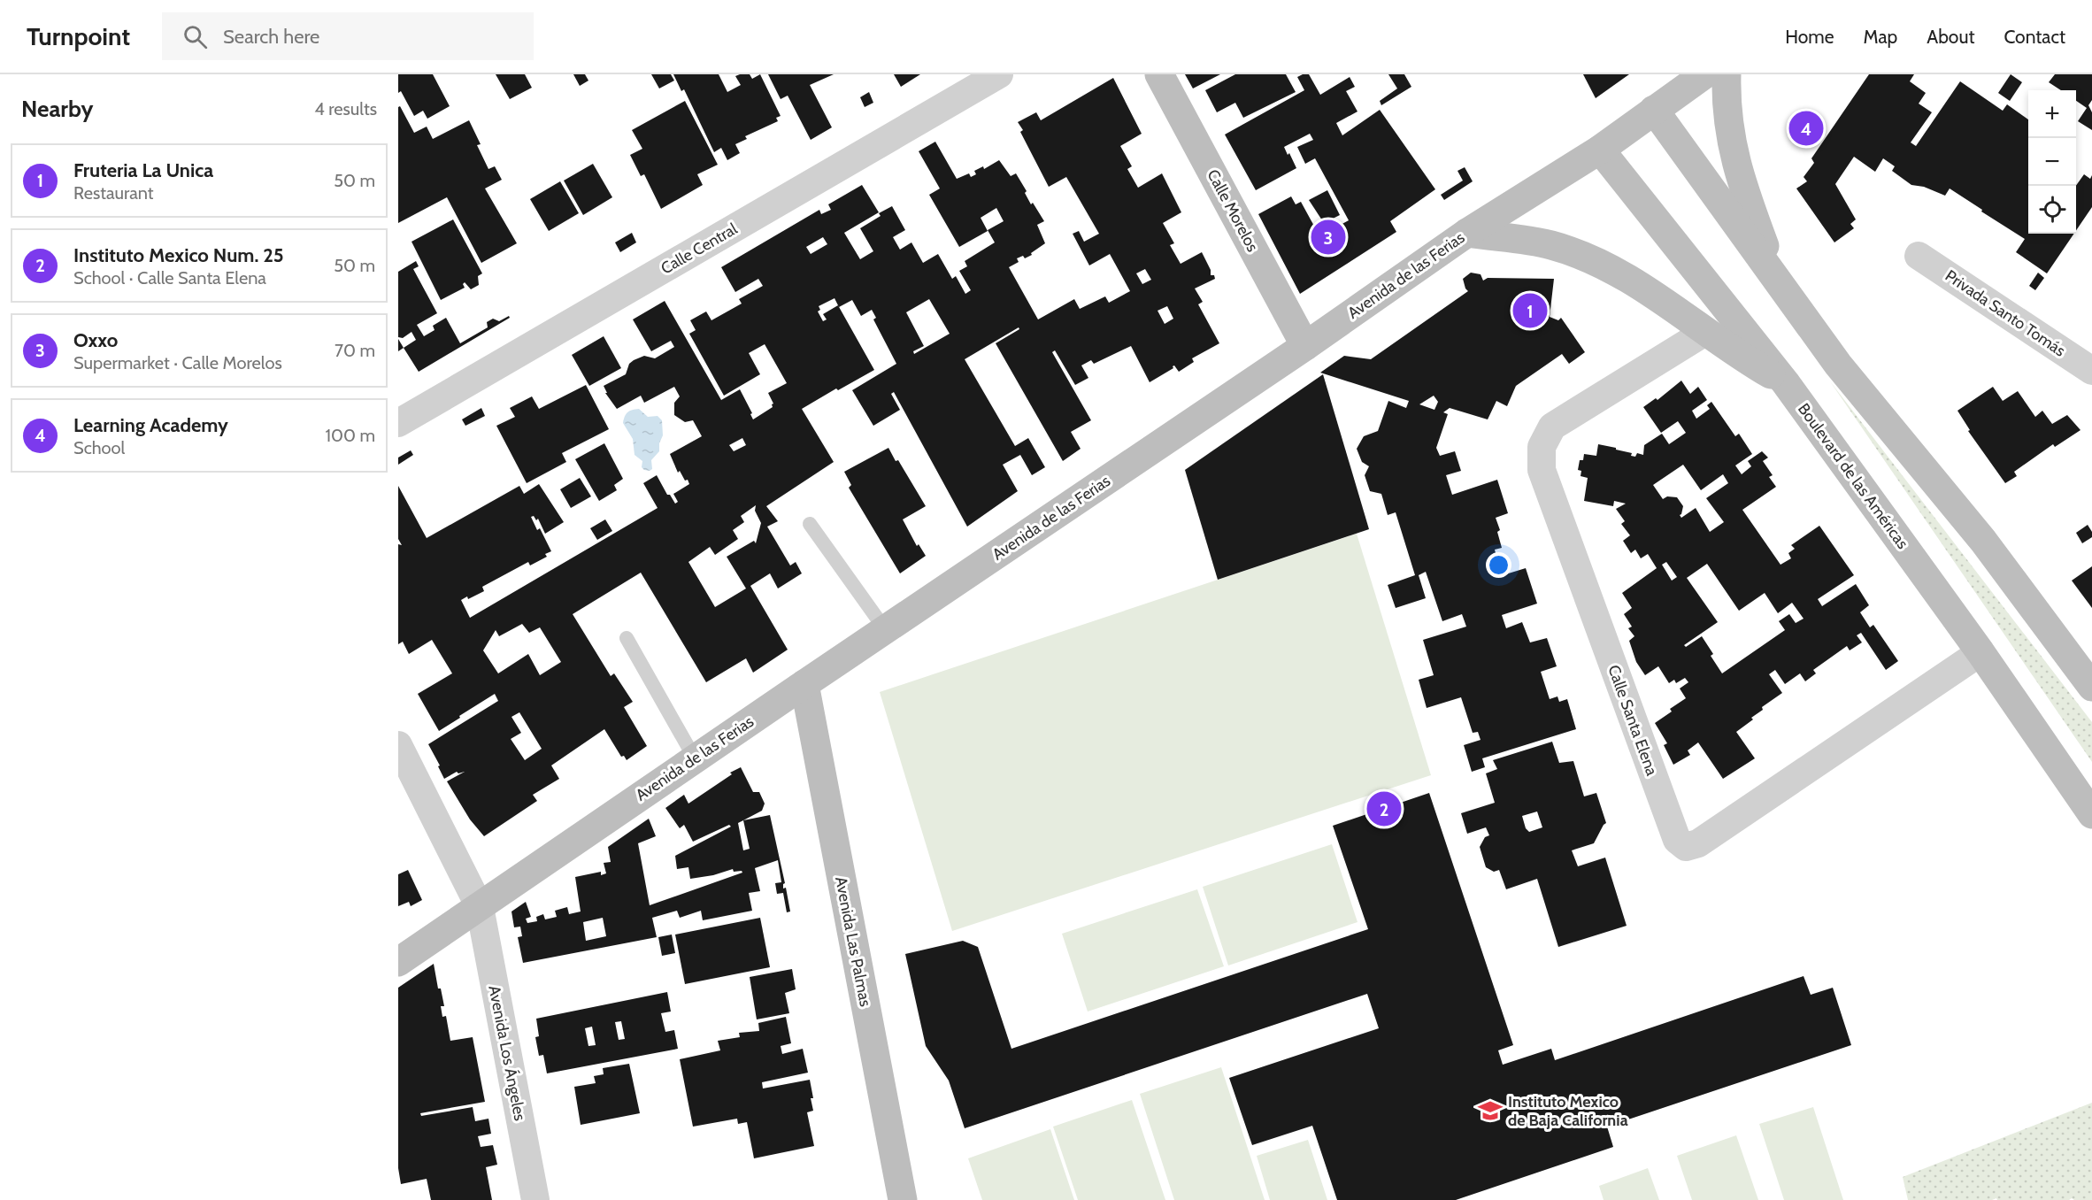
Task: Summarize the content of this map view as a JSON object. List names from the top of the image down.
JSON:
{
  "streets": {
    "main road": [
      "Calle Morelos",
      "Avenida de las Ferias",
      "Boulevard de las Américas",
      "Avenida Las Palmas"
    ],
    "street": [
      "Calle Central",
      "Privada Santo Tomás",
      "Calle Santa Elena",
      "Avenida Los Ángeles"
    ]
  },
  "crossings": [
    ["Calle Morelos", "Avenida de las Ferias"],
    ["Avenida de las Ferias", "Boulevard de las Américas"],
    ["Avenida de las Ferias", "Avenida Las Palmas"],
    ["Avenida de las Ferias", "Avenida Los Ángeles"],
    ["Boulevard de las Américas", "Calle Santa Elena"]
  ],
  "places": {
    "school or university": ["Instituto Mexico de Baja California"]
  },
  "page": {
    "header": "Turnpoint",
    "search": "Search here",
    "nav": [
      "Home",
      "Map",
      "About",
      "Contact"
    ],
    "heading": ["Nearby", "4 results"],
    "map_buttons": ["+", "−"],
    "pins": [
      "4",
      "3",
      "1",
      "2"
    ],
    "list": [
      {
        "mark": "1",
        "name": "Fruteria La Unica",
        "note": "Restaurant",
        "value": "50 m"
      },
      {
        "mark": "2",
        "name": "Instituto Mexico Num. 25",
        "note": "School · Calle Santa Elena",
        "value": "50 m"
      },
      {
        "mark": "3",
        "name": "Oxxo",
        "note": "Supermarket · Calle Morelos",
        "value": "70 m"
      },
      {
        "mark": "4",
        "name": "Learning Academy",
        "note": "School",
        "value": "100 m"
      }
    ]
  }
}
